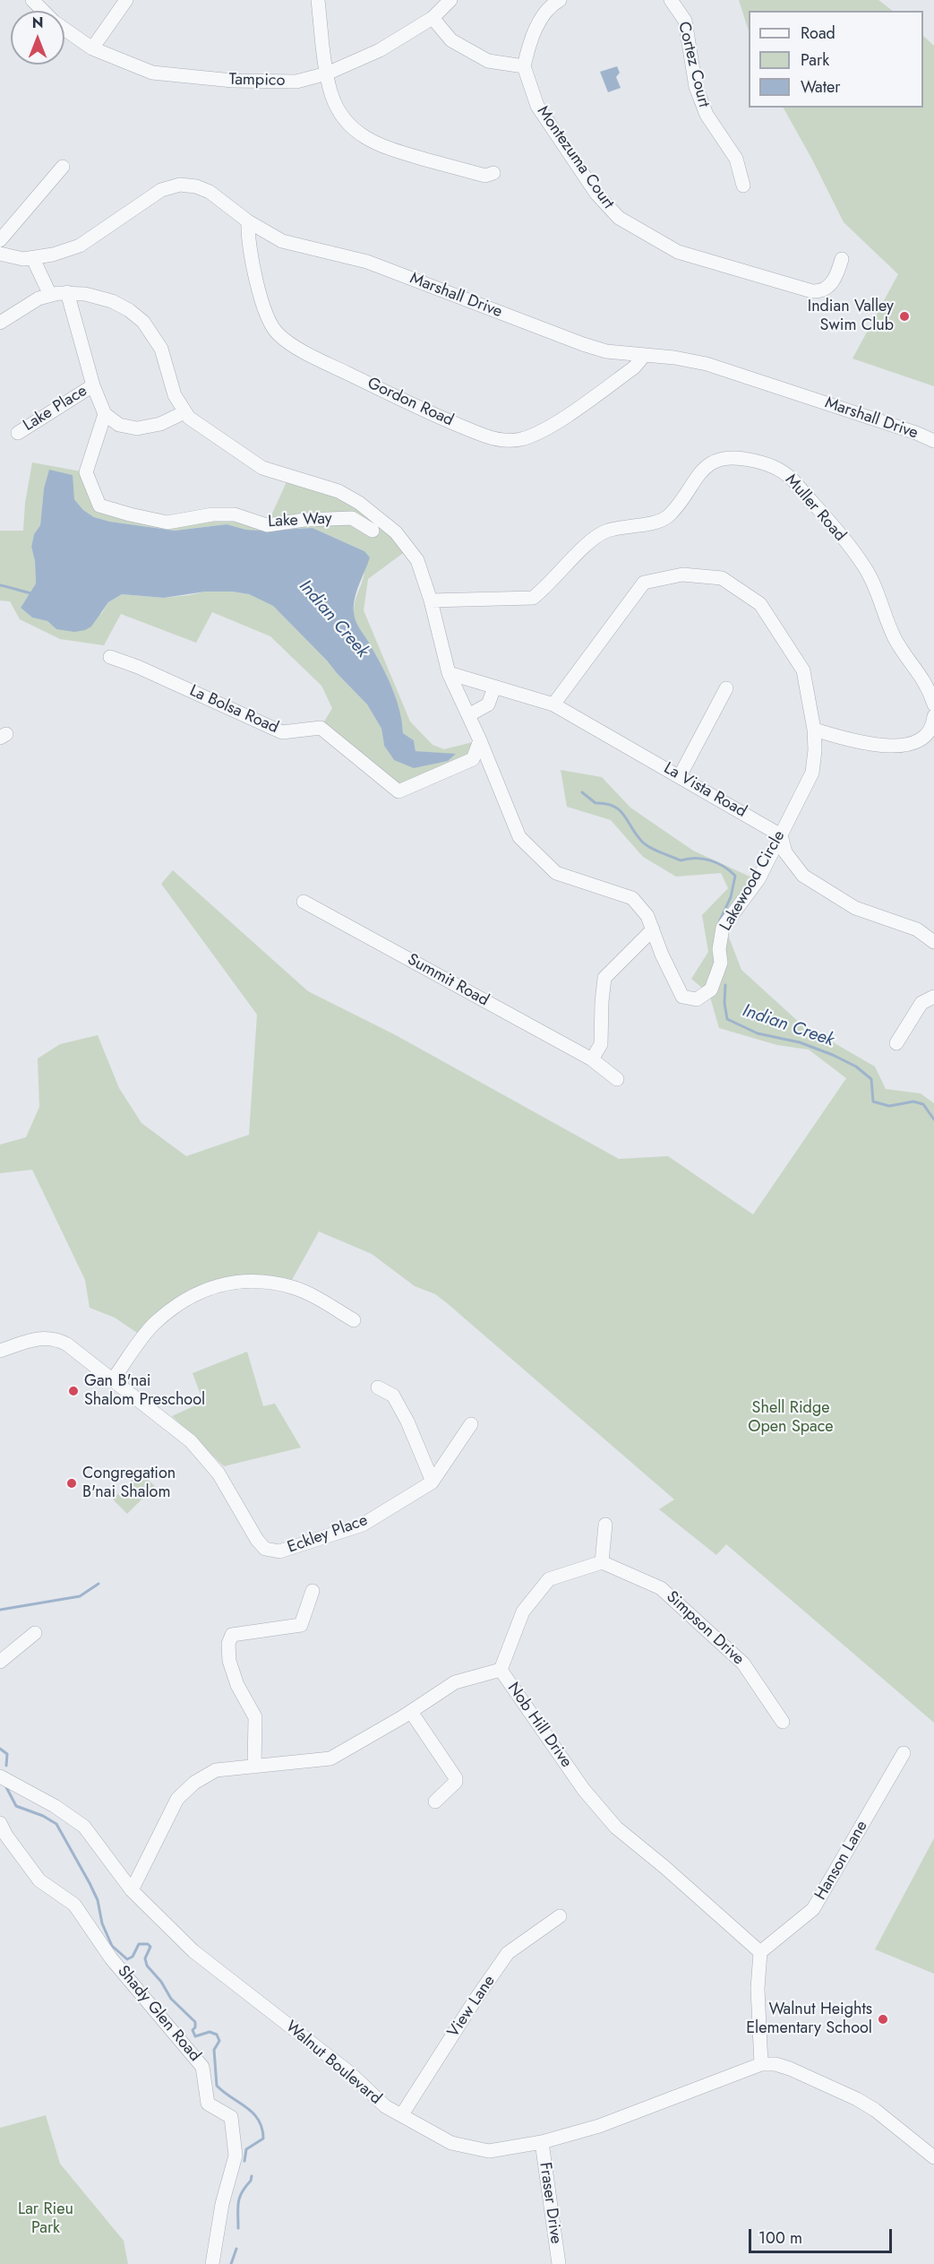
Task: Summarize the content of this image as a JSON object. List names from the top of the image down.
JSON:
{
  "streets": {
    "street": [
      "Cortez Court",
      "Tampico",
      "Montezuma Court",
      "Marshall Drive",
      "Gordon Road",
      "Lake Place",
      "Muller Road",
      "Lake Way",
      "La Bolsa Road",
      "La Vista Road",
      "Lakewood Circle",
      "Summit Road",
      "Eckley Place",
      "Simpson Drive",
      "Nob Hill Drive",
      "Hanson Lane",
      "View Lane",
      "Shady Glen Road",
      "Walnut Boulevard",
      "Fraser Drive"
    ]
  },
  "crossings": [
    ["Marshall Drive", "Gordon Road"],
    ["Muller Road", "Lakewood Circle"],
    ["La Bolsa Road", "Lakewood Circle"],
    ["La Vista Road", "Lakewood Circle"],
    ["Nob Hill Drive", "Hanson Lane"],
    ["Nob Hill Drive", "Walnut Boulevard"],
    ["View Lane", "Walnut Boulevard"],
    ["Walnut Boulevard", "Fraser Drive"]
  ],
  "water": ["Indian Creek"],
  "parks": ["Shell Ridge Open Space", "Lar Rieu Park"],
  "places": [
    "Indian Valley Swim Club",
    "Gan B'nai Shalom Preschool",
    "Congregation B'nai Shalom",
    "Walnut Heights Elementary School"
  ],
  "legend": ["Road", "Park", "Water"],
  "scale_bar": "100 m",
  "north": "top"
}
